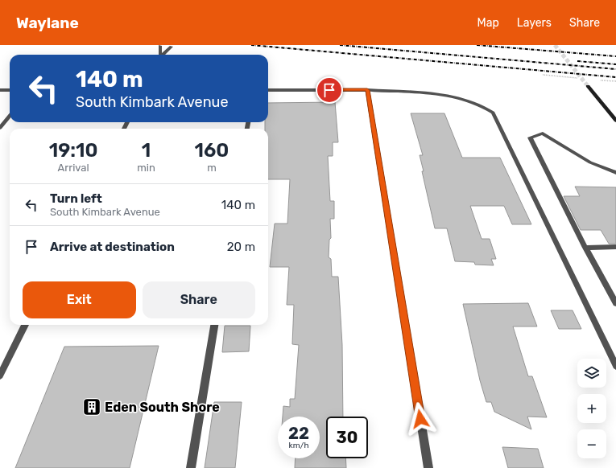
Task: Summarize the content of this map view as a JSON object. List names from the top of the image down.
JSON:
{
  "places": {
    "building": ["Eden South Shore"]
  },
  "page": {
    "header": "Waylane",
    "nav": ["Map", "Layers", "Share"],
    "turn": ["140 m", "South Kimbark Avenue"],
    "eta": [
      "19:10",
      "Arrival",
      "1",
      "min",
      "160",
      "m"
    ],
    "list": [
      {
        "name": "Turn left",
        "note": "South Kimbark Avenue",
        "value": "140 m"
      },
      {
        "name": "Arrive at destination",
        "value": "20 m"
      }
    ],
    "buttons": ["Exit", "Share"],
    "map_buttons": ["+", "−"],
    "speed": "22 km/h",
    "limit": "30"
  }
}
